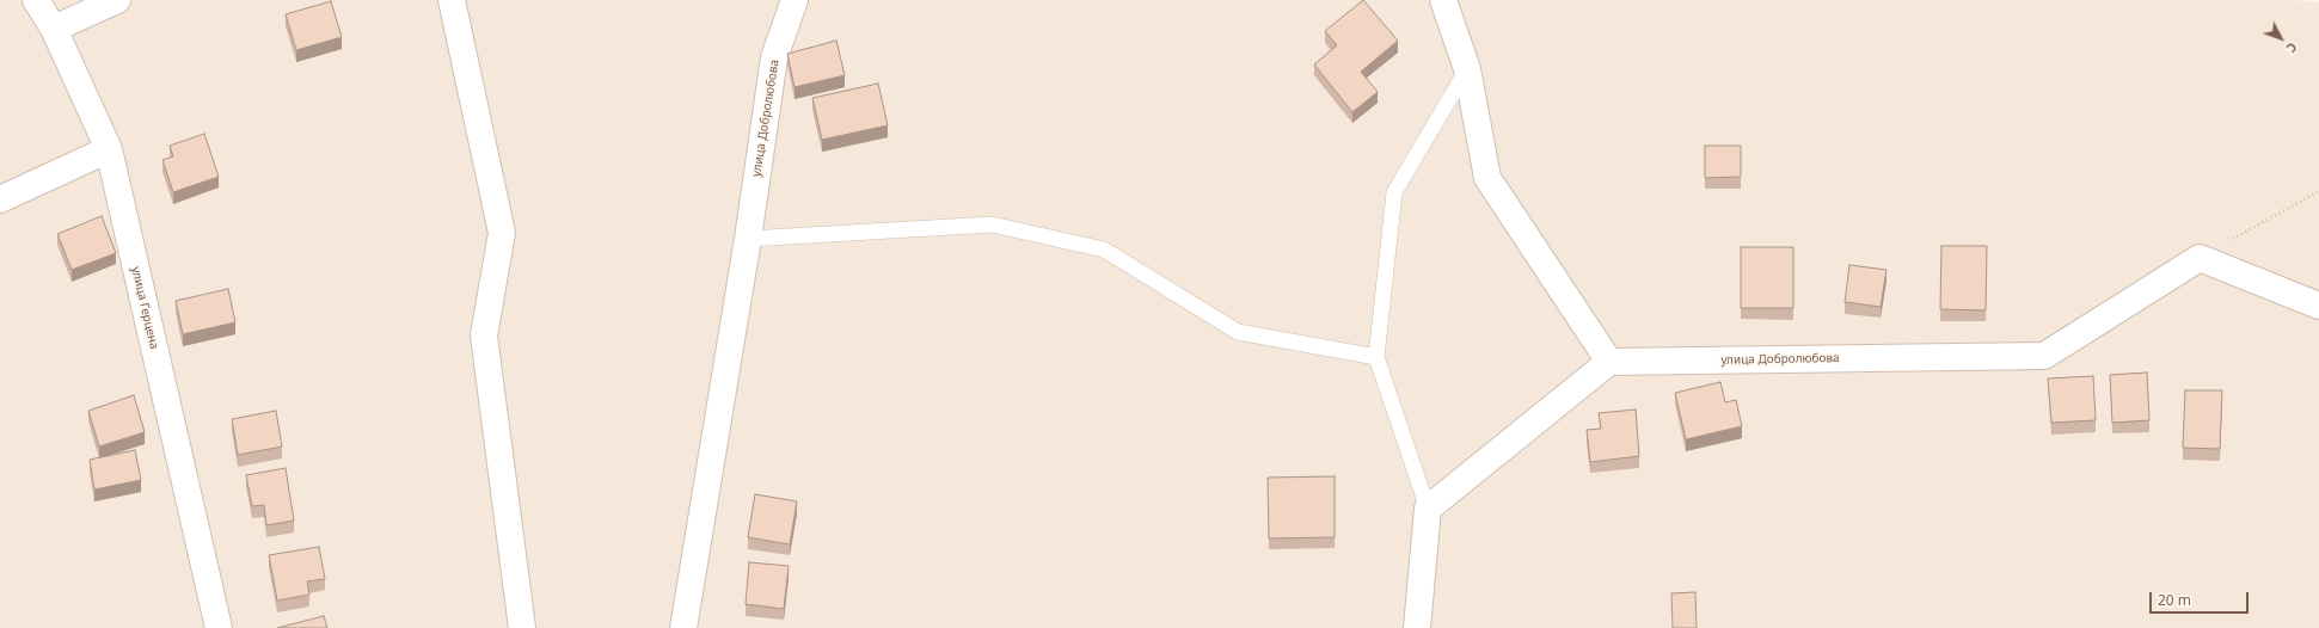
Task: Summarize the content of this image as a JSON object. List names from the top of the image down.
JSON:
{
  "streets": {
    "street": ["улица Добролюбова", "улица Герцена"]
  },
  "scale_bar": "20 m",
  "north": "bottom right"
}
